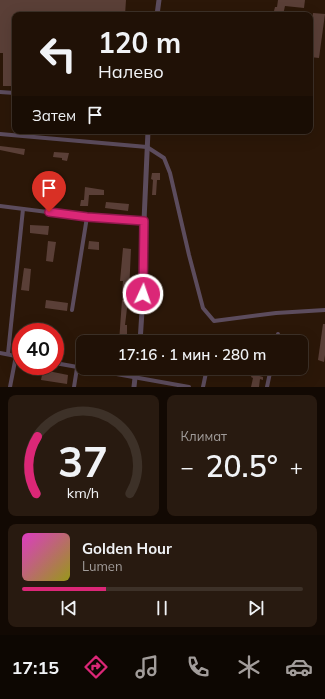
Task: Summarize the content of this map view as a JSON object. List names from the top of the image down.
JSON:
{
  "page": {
    "turn": ["120 m", "Налево"],
    "then": "Затем",
    "limit": "40",
    "trip": "17:16 · 1 мин · 280 m",
    "tile": "Климат",
    "heat": ["−", "20.5°", "+"],
    "song": ["Golden Hour", "Lumen"],
    "tabs": "17:15",
    "gauge": ["37", "km/h"]
  }
}
